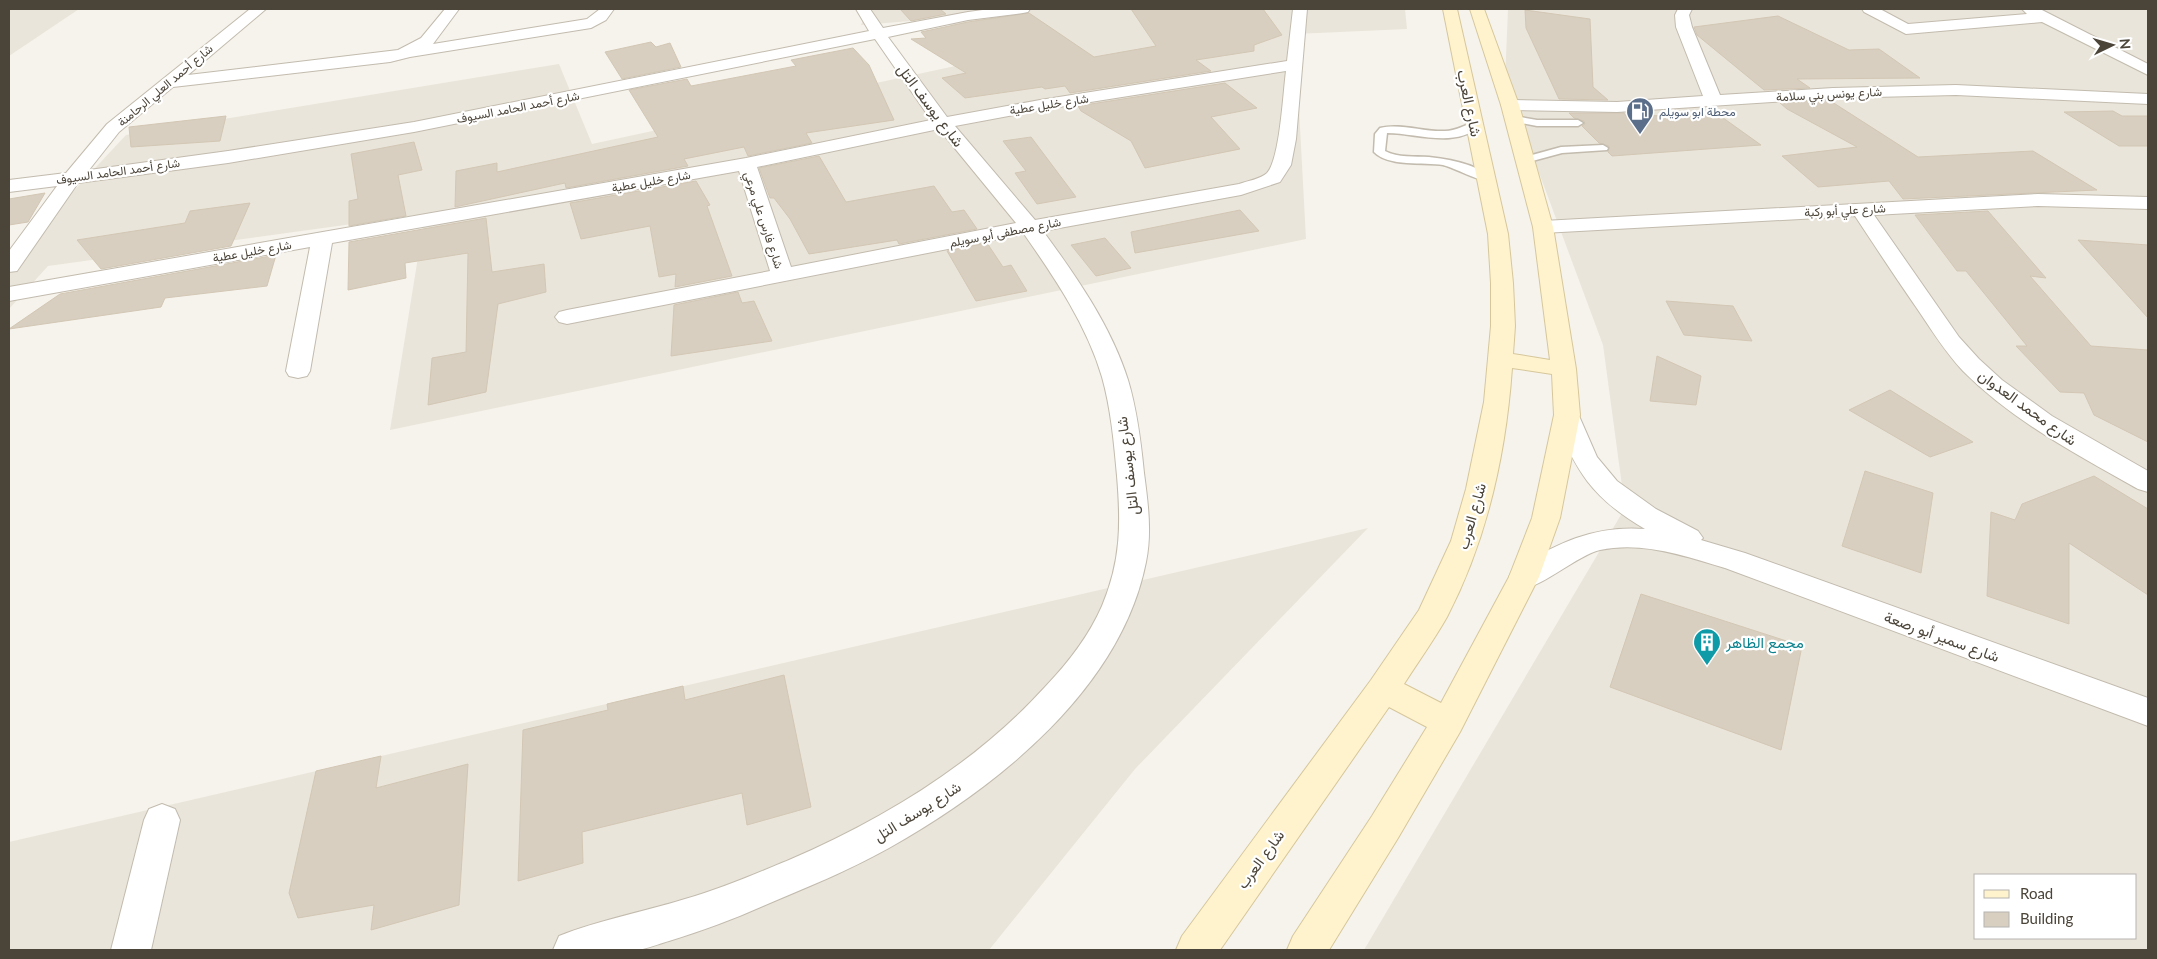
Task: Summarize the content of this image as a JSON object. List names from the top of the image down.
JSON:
{
  "streets": {
    "main road": ["شارع العرب"],
    "street": [
      "شارع أحمد العلي الرحامنة",
      "شارع يونس بني سلامة",
      "شارع خليل عطية",
      "شارع يوسف التل",
      "شارع أحمد الحامد السيوف",
      "شارع علي أبو ركبة",
      "شارع فارس علي مرعي",
      "شارع مصطفى أبو سويلم",
      "شارع محمد العدوان",
      "شارع سمير أبو رصعة"
    ]
  },
  "crossings": [
    ["شارع أحمد العلي الرحامنة", "شارع أحمد الحامد السيوف"],
    ["شارع يونس بني سلامة", "شارع العرب"],
    ["شارع العرب", "شارع علي أبو ركبة"],
    ["شارع العرب", "شارع سمير أبو رصعة"],
    ["شارع خليل عطية", "شارع يوسف التل"],
    ["شارع خليل عطية", "شارع فارس علي مرعي"],
    ["شارع خليل عطية", "شارع مصطفى أبو سويلم"],
    ["شارع يوسف التل", "شارع أحمد الحامد السيوف"],
    ["شارع يوسف التل", "شارع مصطفى أبو سويلم"],
    ["شارع علي أبو ركبة", "شارع محمد العدوان"],
    ["شارع فارس علي مرعي", "شارع مصطفى أبو سويلم"]
  ],
  "places": {
    "fuel station": ["محطة ابو سويلم"],
    "building": ["مجمع الظاهر"]
  },
  "legend": ["Road", "Building"],
  "north": "right"
}
